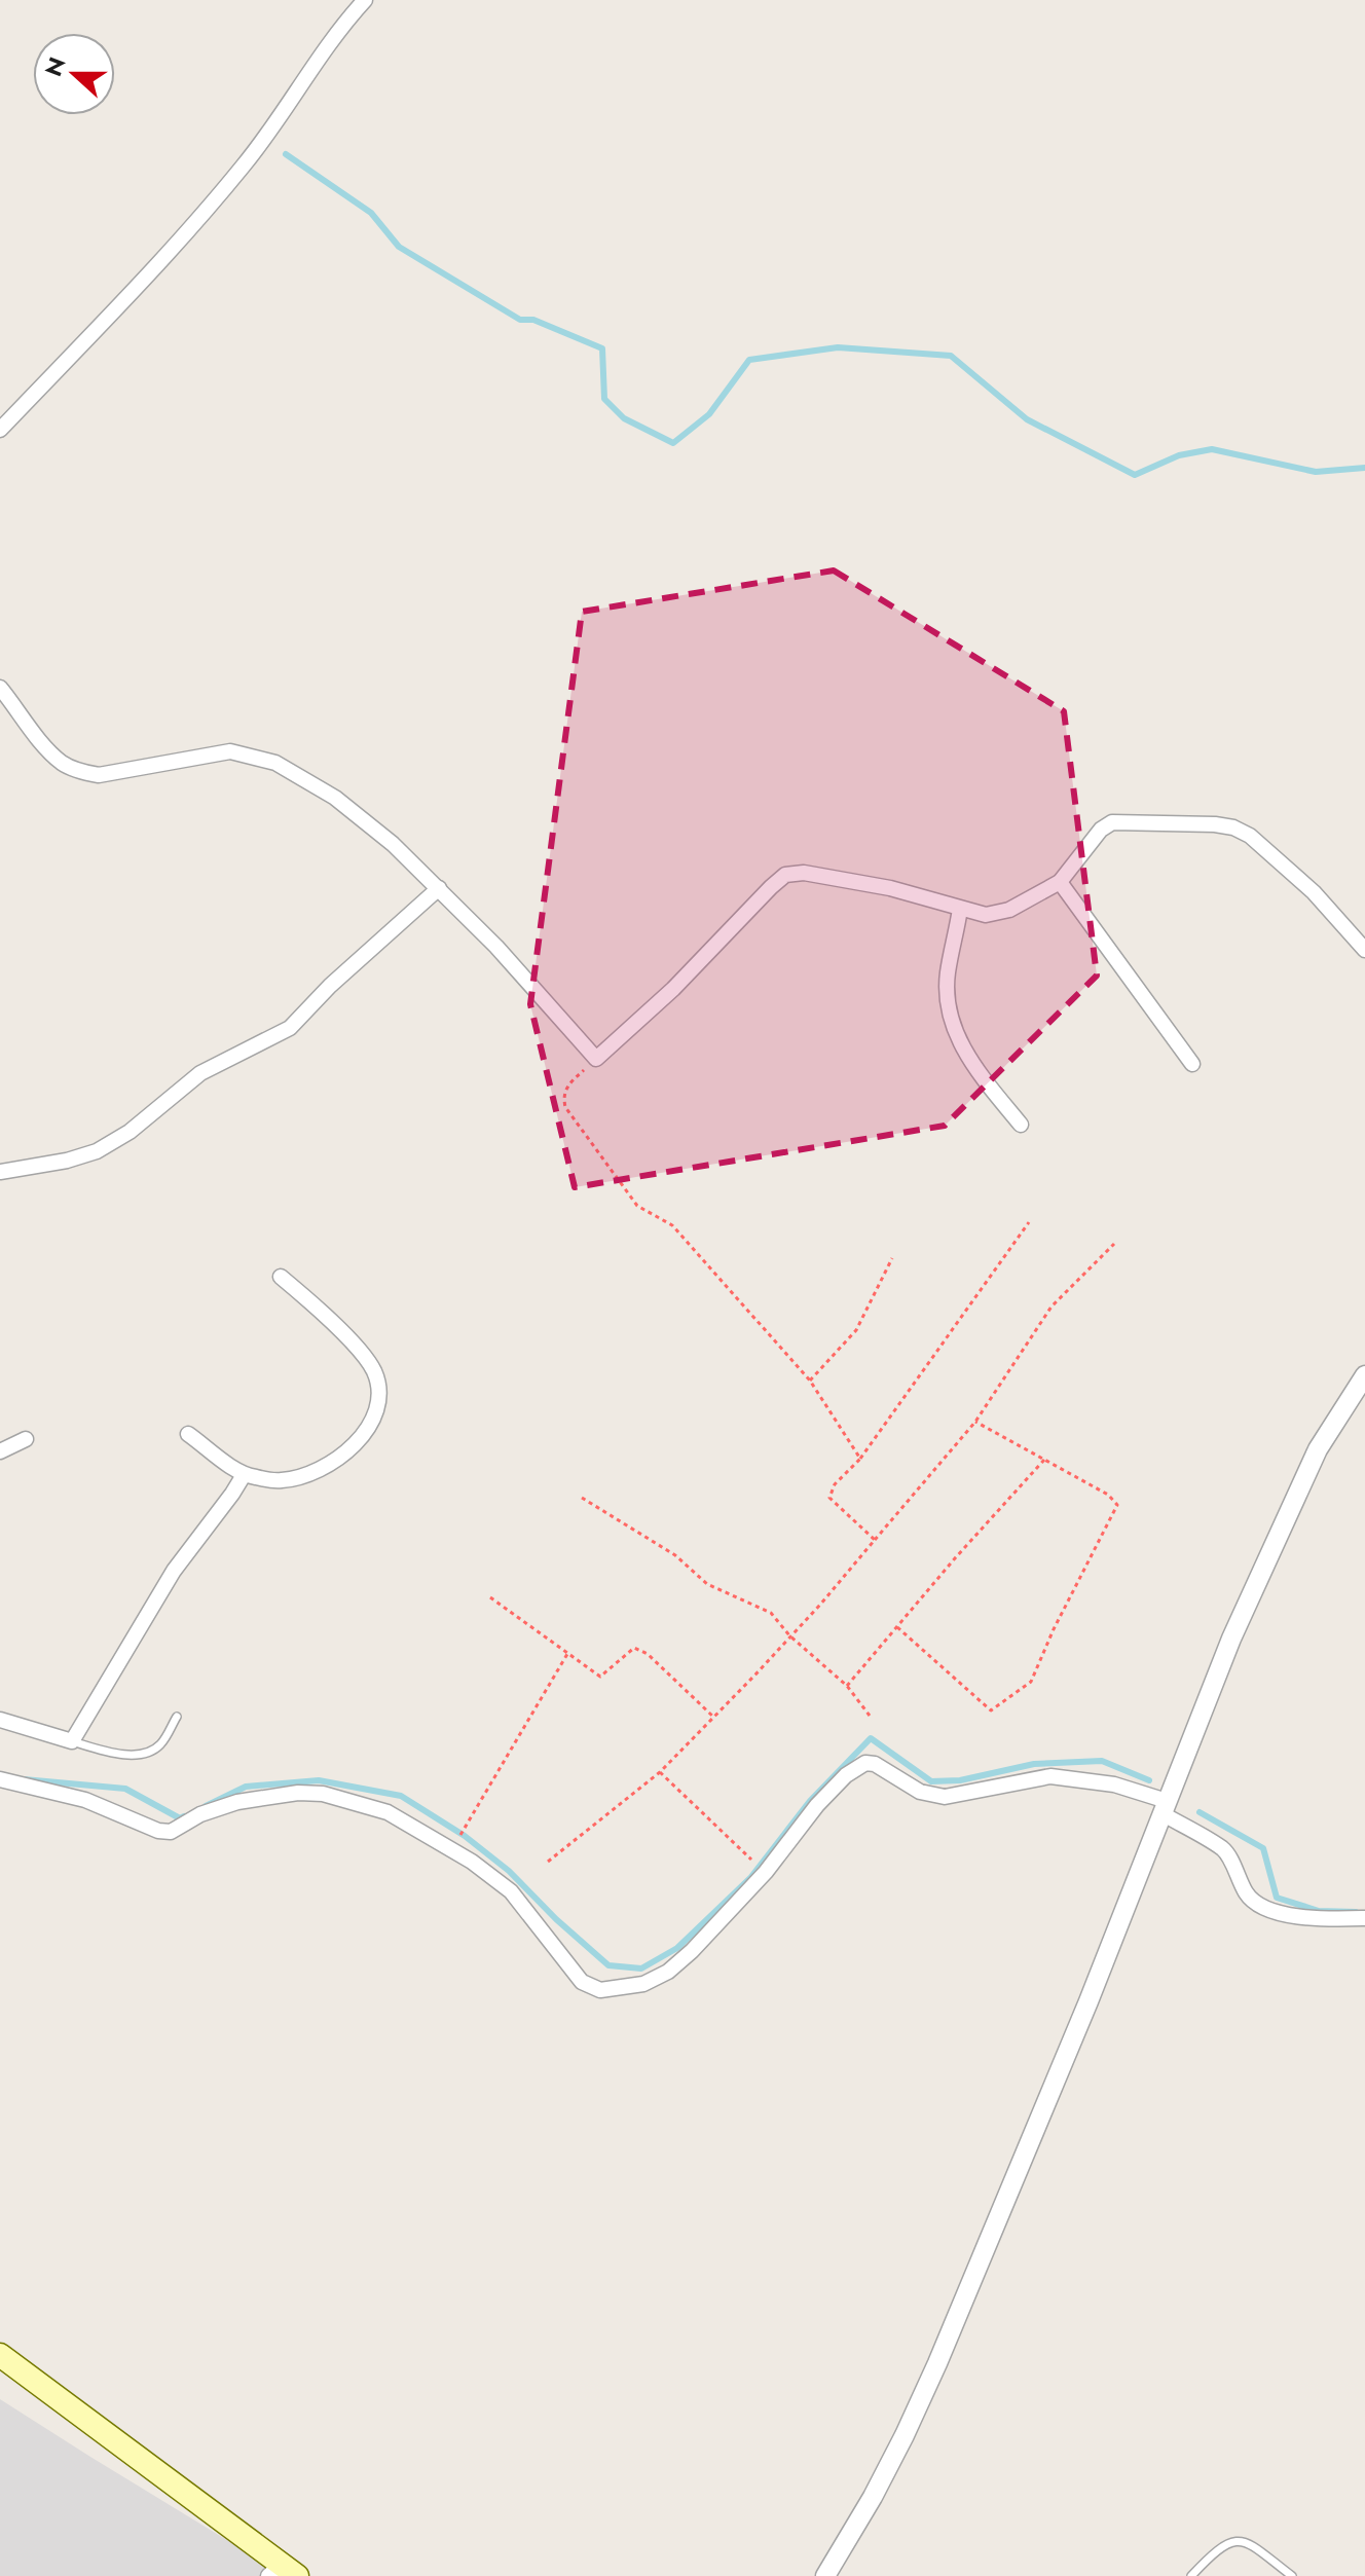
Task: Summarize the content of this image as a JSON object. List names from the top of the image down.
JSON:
{
  "north": "left"
}
